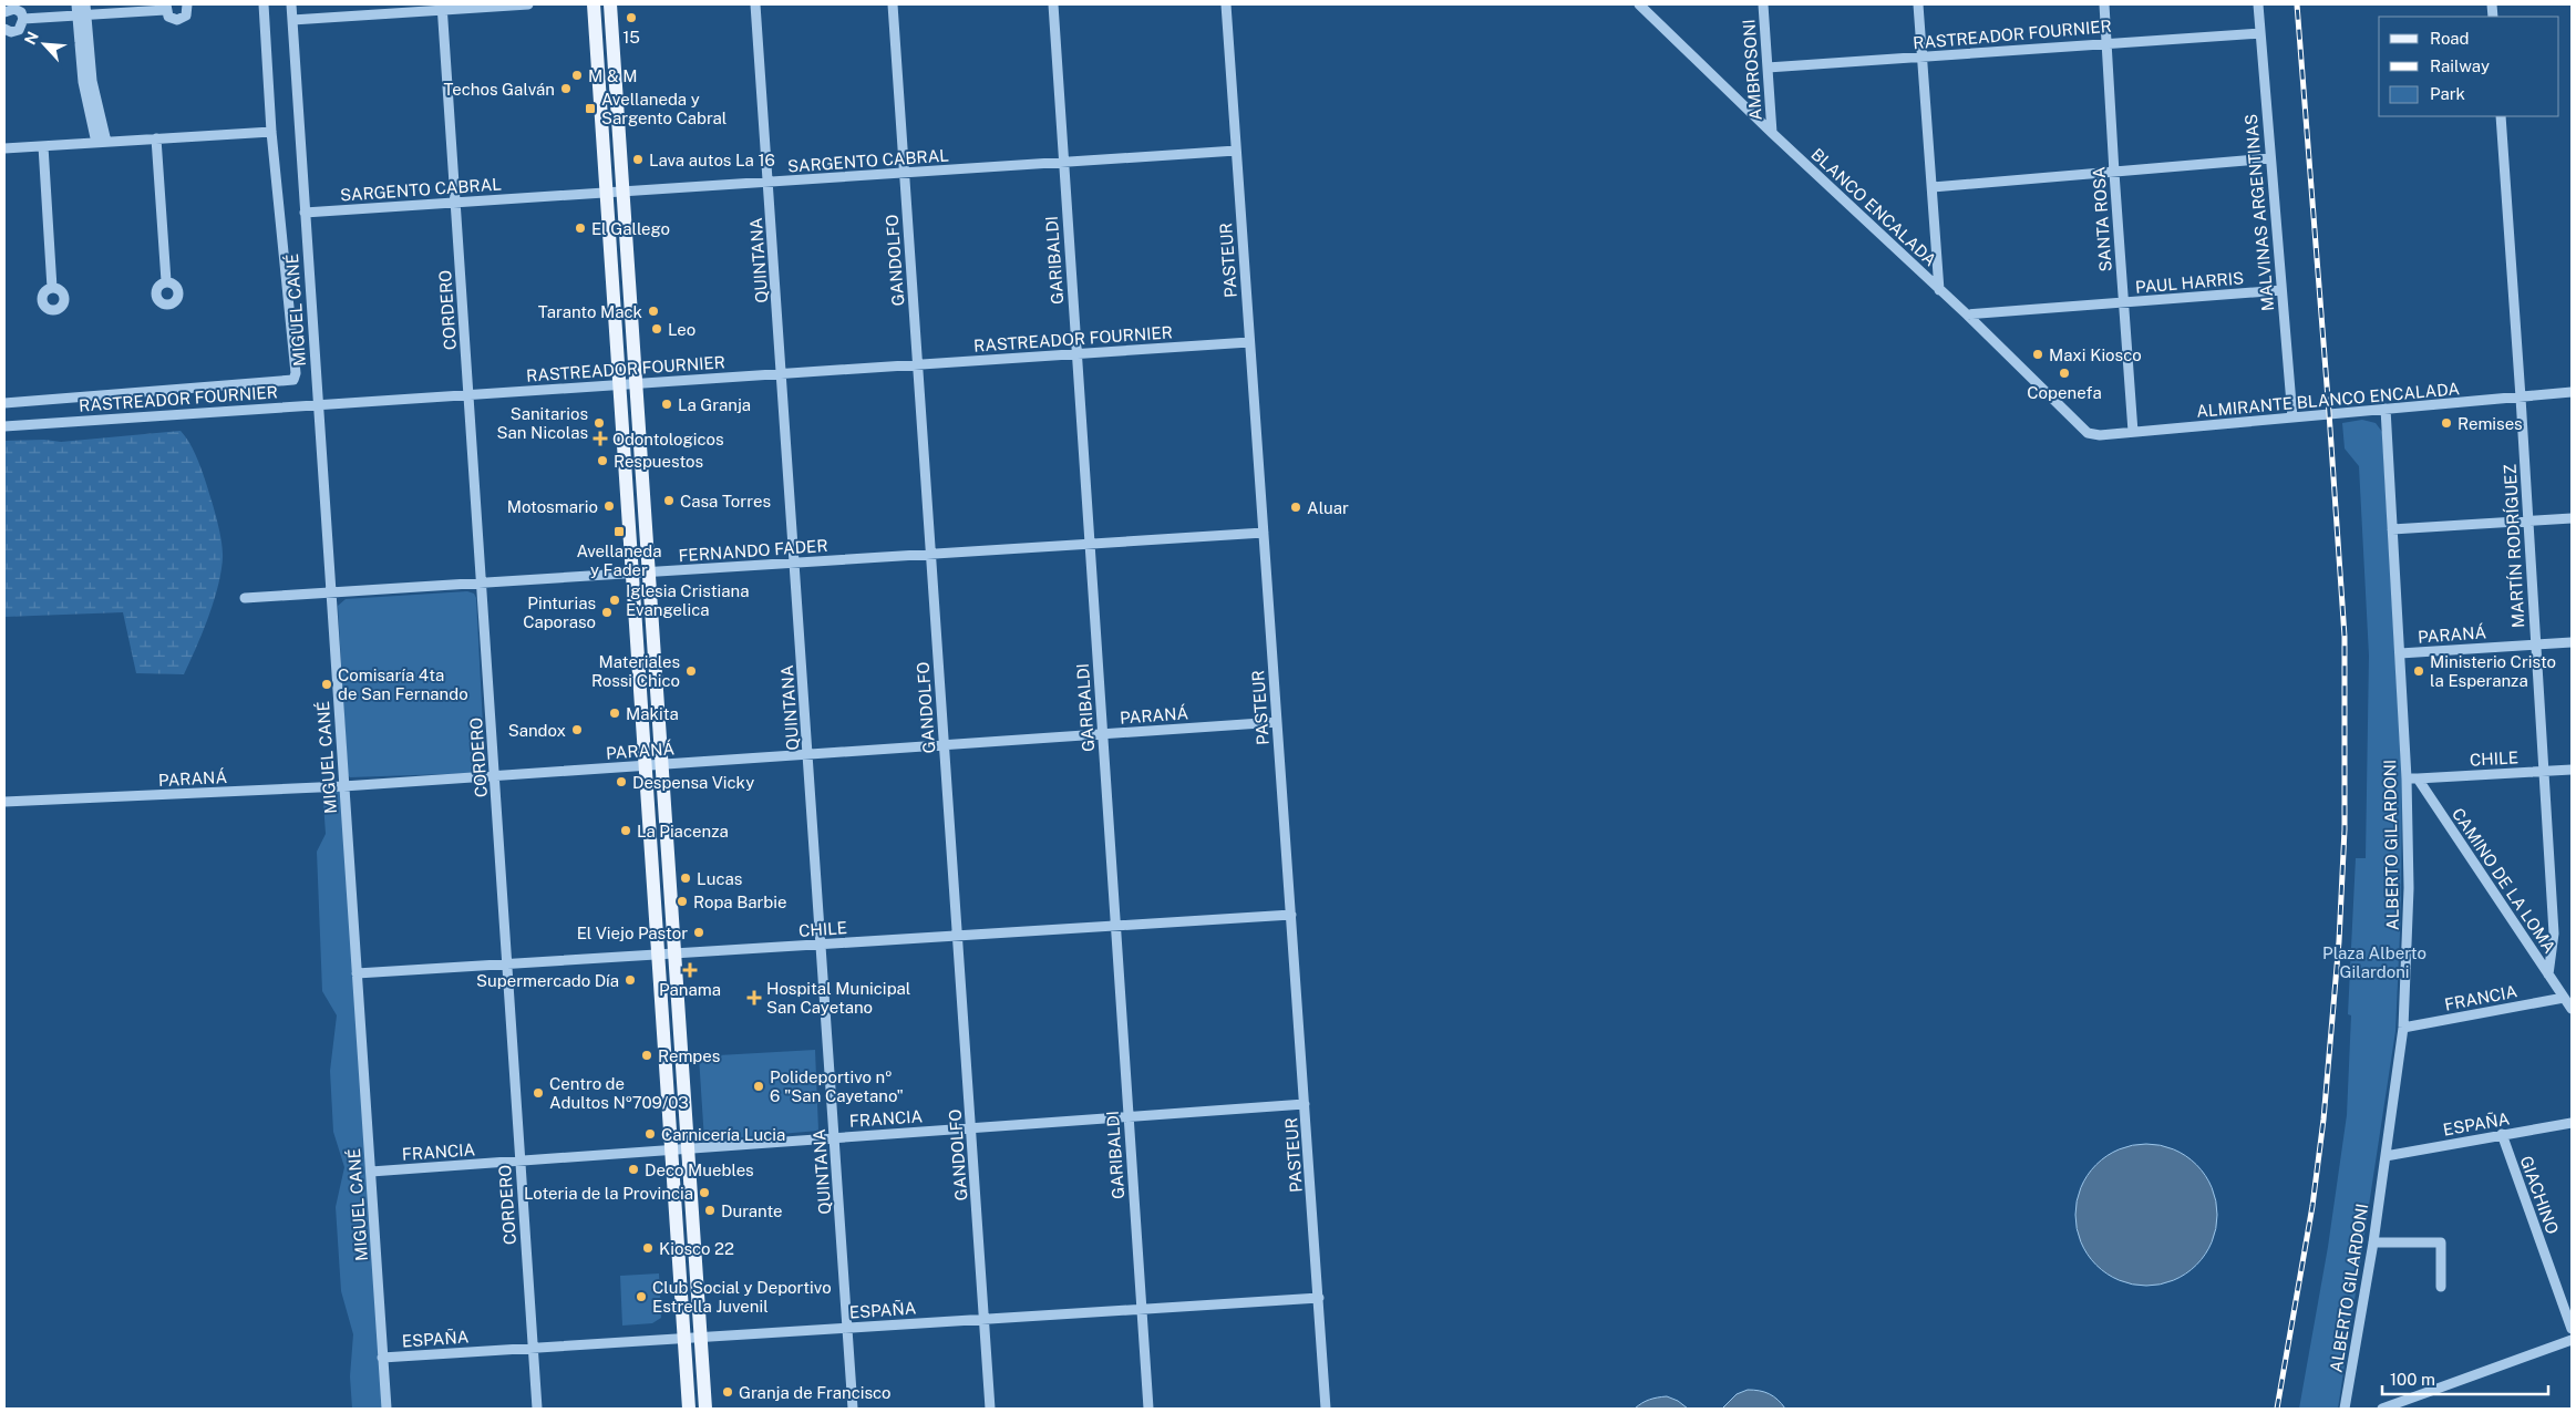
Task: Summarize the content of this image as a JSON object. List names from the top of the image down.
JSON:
{
  "streets": {
    "street": [
      "RASTREADOR FOURNIER",
      "AMBROSONI",
      "SARGENTO CABRAL",
      "BLANCO ENCALADA",
      "MALVINAS ARGENTINAS",
      "SANTA ROSA",
      "QUINTANA",
      "GANDOLFO",
      "GARIBALDI",
      "PASTEUR",
      "PAUL HARRIS",
      "MIGUEL CANÉ",
      "CORDERO",
      "ALMIRANTE BLANCO ENCALADA",
      "MARTÍN RODRÍGUEZ",
      "FERNANDO FADER",
      "PARANÁ",
      "CHILE",
      "ALBERTO GILARDONI",
      "CAMINO DE LA LOMA",
      "FRANCIA",
      "ESPAÑA",
      "GIACHINO"
    ]
  },
  "crossings": [
    ["RASTREADOR FOURNIER", "AMBROSONI"],
    ["RASTREADOR FOURNIER", "MALVINAS ARGENTINAS"],
    ["RASTREADOR FOURNIER", "SANTA ROSA"],
    ["RASTREADOR FOURNIER", "QUINTANA"],
    ["RASTREADOR FOURNIER", "GANDOLFO"],
    ["RASTREADOR FOURNIER", "GARIBALDI"],
    ["RASTREADOR FOURNIER", "PASTEUR"],
    ["RASTREADOR FOURNIER", "MIGUEL CANÉ"],
    ["RASTREADOR FOURNIER", "CORDERO"],
    ["AMBROSONI", "BLANCO ENCALADA"],
    ["SARGENTO CABRAL", "QUINTANA"],
    ["SARGENTO CABRAL", "GANDOLFO"],
    ["SARGENTO CABRAL", "GARIBALDI"],
    ["SARGENTO CABRAL", "PASTEUR"],
    ["SARGENTO CABRAL", "MIGUEL CANÉ"],
    ["SARGENTO CABRAL", "CORDERO"],
    ["BLANCO ENCALADA", "PAUL HARRIS"],
    ["BLANCO ENCALADA", "ALMIRANTE BLANCO ENCALADA"],
    ["MALVINAS ARGENTINAS", "PAUL HARRIS"],
    ["MALVINAS ARGENTINAS", "ALMIRANTE BLANCO ENCALADA"],
    ["SANTA ROSA", "PAUL HARRIS"],
    ["SANTA ROSA", "ALMIRANTE BLANCO ENCALADA"],
    ["QUINTANA", "FERNANDO FADER"],
    ["QUINTANA", "PARANÁ"],
    ["QUINTANA", "CHILE"],
    ["QUINTANA", "FRANCIA"],
    ["QUINTANA", "ESPAÑA"],
    ["GANDOLFO", "FERNANDO FADER"],
    ["GANDOLFO", "PARANÁ"],
    ["GANDOLFO", "CHILE"],
    ["GANDOLFO", "FRANCIA"],
    ["GANDOLFO", "ESPAÑA"],
    ["GARIBALDI", "FERNANDO FADER"],
    ["GARIBALDI", "PARANÁ"],
    ["GARIBALDI", "CHILE"],
    ["GARIBALDI", "FRANCIA"],
    ["GARIBALDI", "ESPAÑA"],
    ["PASTEUR", "FERNANDO FADER"],
    ["PASTEUR", "PARANÁ"],
    ["PASTEUR", "CHILE"],
    ["PASTEUR", "FRANCIA"],
    ["PASTEUR", "ESPAÑA"],
    ["MIGUEL CANÉ", "FERNANDO FADER"],
    ["MIGUEL CANÉ", "PARANÁ"],
    ["MIGUEL CANÉ", "CHILE"],
    ["MIGUEL CANÉ", "FRANCIA"],
    ["MIGUEL CANÉ", "ESPAÑA"],
    ["CORDERO", "FERNANDO FADER"],
    ["CORDERO", "PARANÁ"],
    ["CORDERO", "CHILE"],
    ["CORDERO", "FRANCIA"],
    ["CORDERO", "ESPAÑA"],
    ["ALMIRANTE BLANCO ENCALADA", "MARTÍN RODRÍGUEZ"],
    ["ALMIRANTE BLANCO ENCALADA", "ALBERTO GILARDONI"],
    ["MARTÍN RODRÍGUEZ", "PARANÁ"],
    ["MARTÍN RODRÍGUEZ", "CHILE"],
    ["MARTÍN RODRÍGUEZ", "CAMINO DE LA LOMA"],
    ["PARANÁ", "ALBERTO GILARDONI"],
    ["CHILE", "CAMINO DE LA LOMA"],
    ["ALBERTO GILARDONI", "FRANCIA"],
    ["ALBERTO GILARDONI", "ESPAÑA"],
    ["CAMINO DE LA LOMA", "FRANCIA"],
    ["ESPAÑA", "GIACHINO"]
  ],
  "parks": ["Plaza Alberto Gilardoni"],
  "places": {
    "other": [
      "15",
      "M & M",
      "Techos Galván",
      "Lava autos La 16",
      "El Gallego",
      "Taranto Mack",
      "Leo",
      "Maxi Kiosco",
      "Copenefa",
      "La Granja",
      "Sanitarios San Nicolas",
      "Remises",
      "Respuestos",
      "Casa Torres",
      "Motosmario",
      "Aluar",
      "Iglesia Cristiana Evangelica",
      "Pinturias Caporaso",
      "Materiales Rossi Chico",
      "Ministerio Cristo la Esperanza",
      "Comisaría 4ta de San Fernando",
      "Makita",
      "Sandox",
      "Despensa Vicky",
      "La Piacenza",
      "Lucas",
      "Ropa Barbie",
      "El Viejo Pastor",
      "Supermercado Día",
      "Rempes",
      "Polideportivo nº 6 \"San Cayetano\"",
      "Centro de Adultos Nº709/03",
      "Carnicería Lucia",
      "Deco Muebles",
      "Loteria de la Provincia",
      "Durante",
      "Kiosco 22",
      "Club Social y Deportivo Estrella Juvenil",
      "Granja de Francisco"
    ],
    "transit": ["Avellaneda y Sargento Cabral", "Avellaneda y Fader"],
    "health": ["Odontologicos", "Panama", "Hospital Municipal San Cayetano"]
  },
  "legend": ["Road", "Railway", "Park"],
  "scale_bar": "100 m",
  "north": "top left"
}
